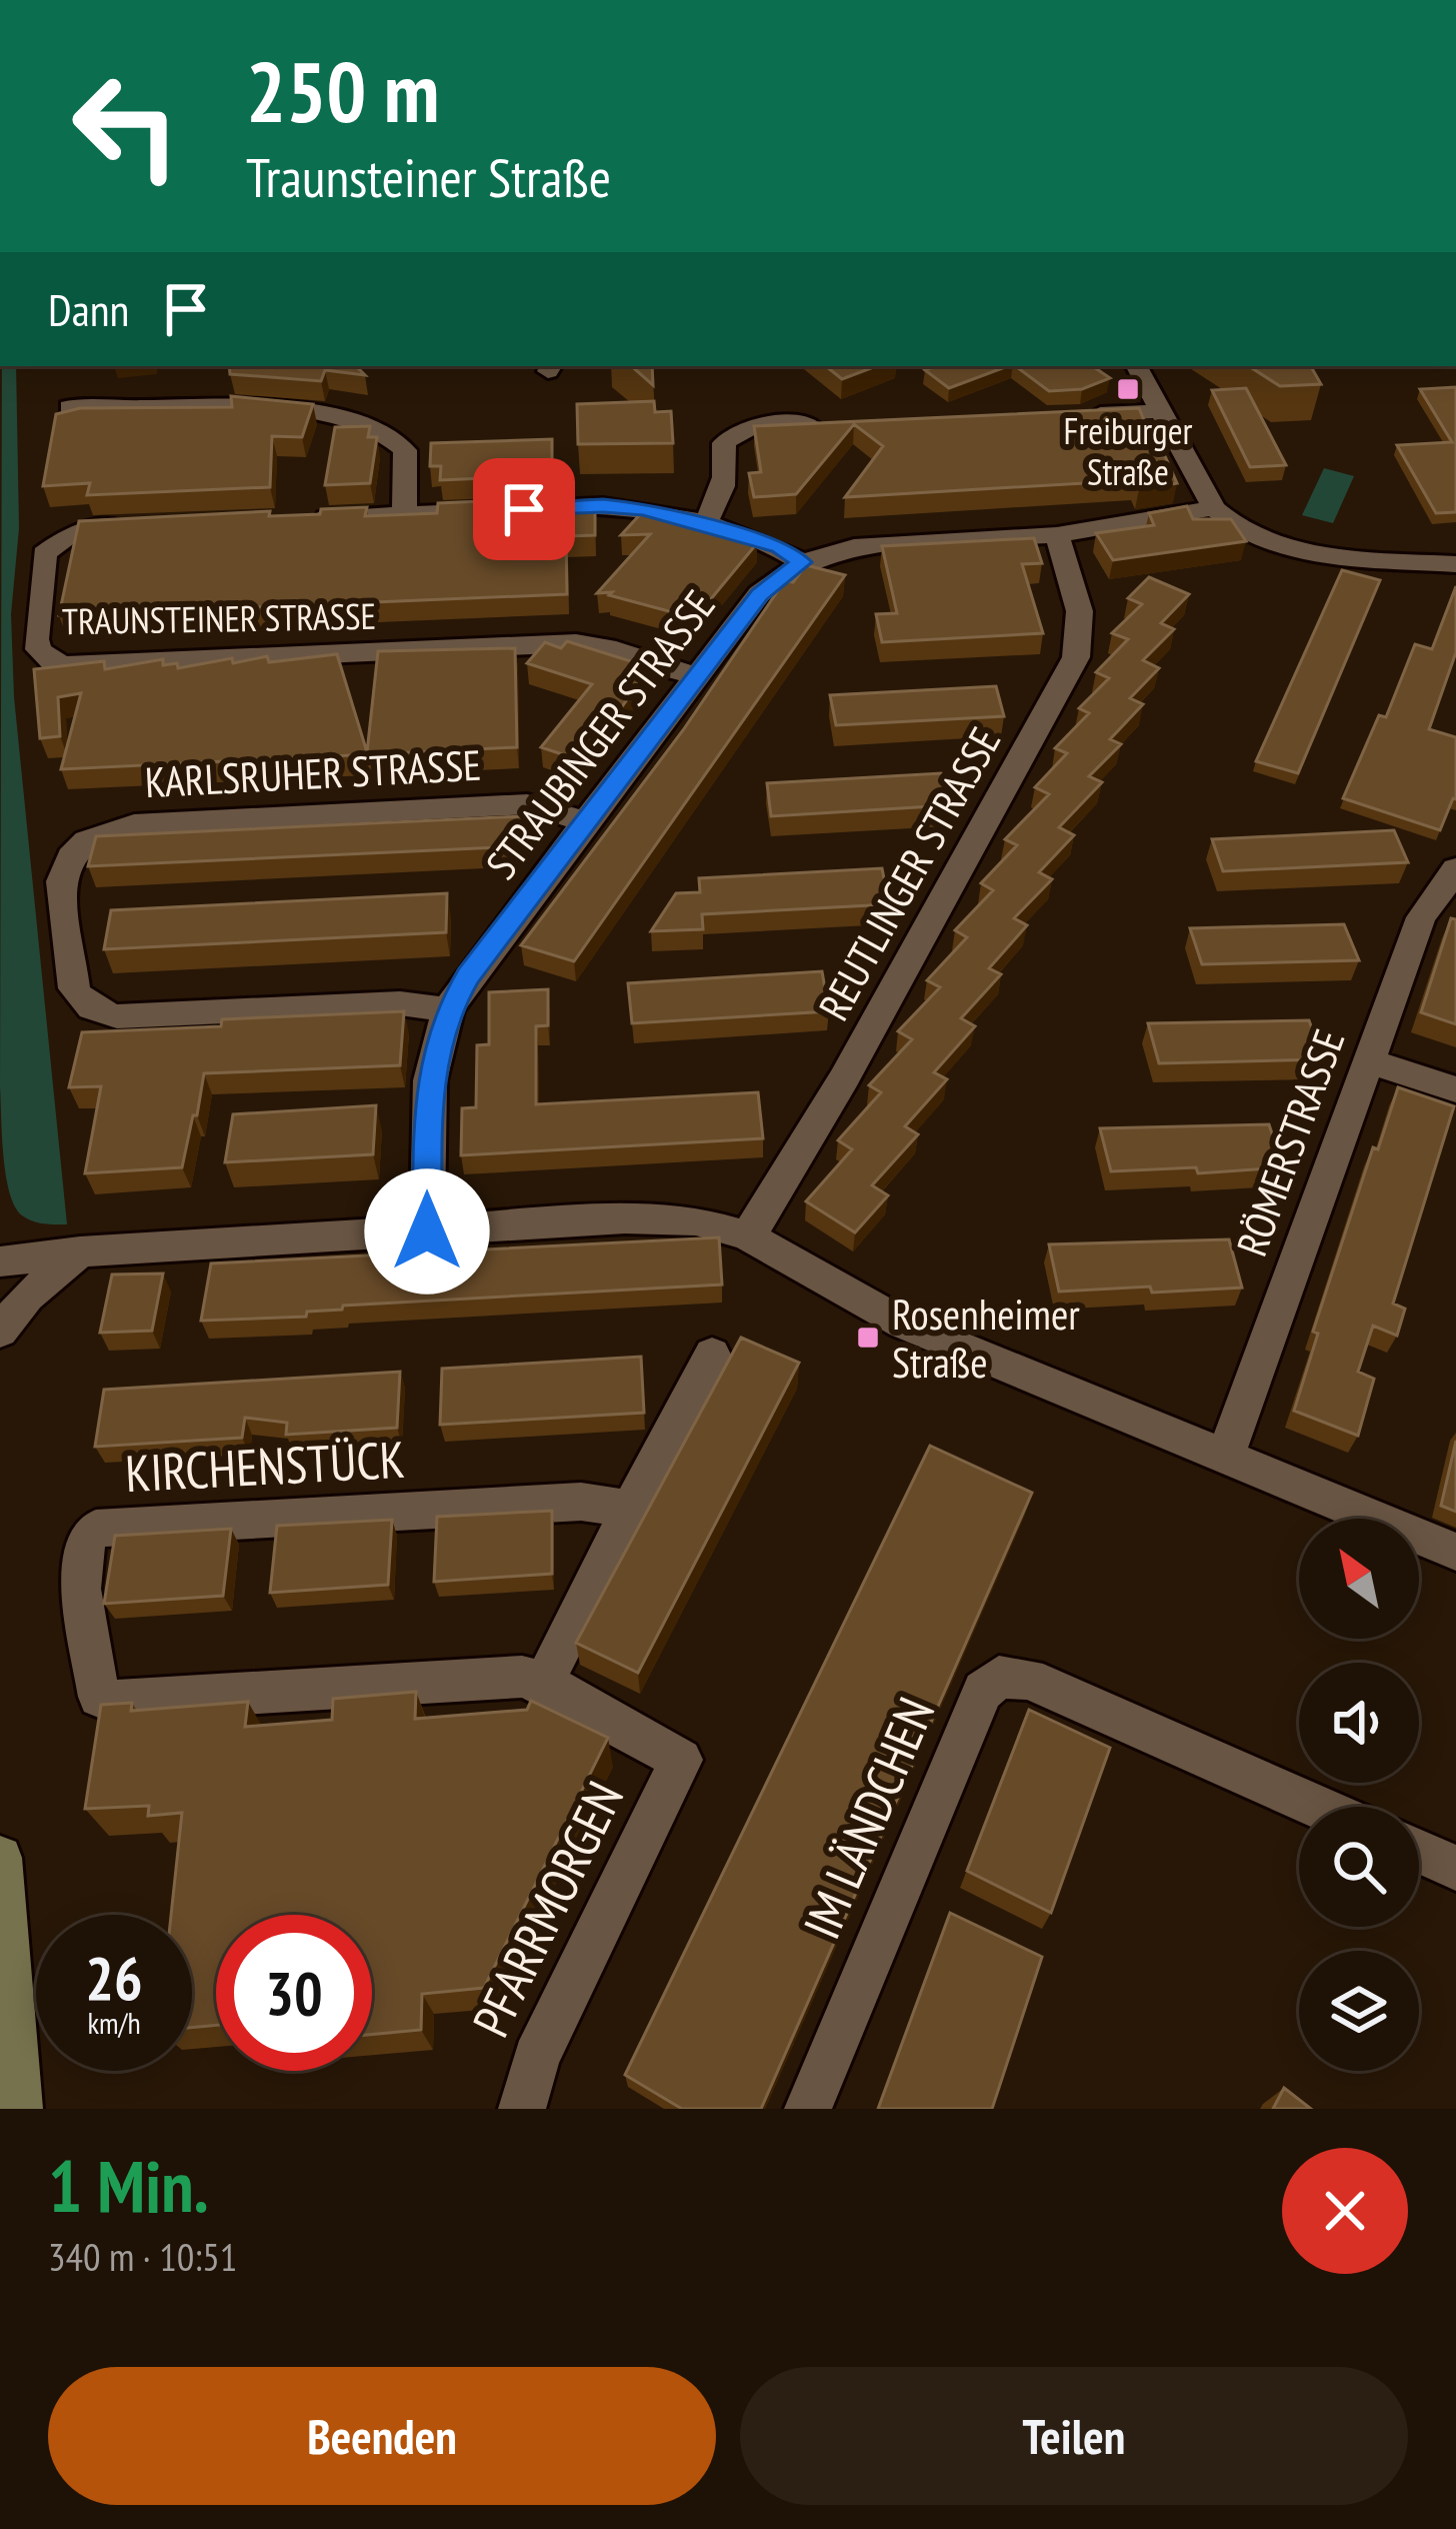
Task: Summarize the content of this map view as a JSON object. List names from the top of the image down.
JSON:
{
  "streets": {
    "street": [
      "TRAUNSTEINER STRASSE",
      "STRAUBINGER STRASSE",
      "KARLSRUHER STRASSE",
      "REUTLINGER STRASSE",
      "RÖMERSTRASSE",
      "KIRCHENSTÜCK",
      "IM LÄNDCHEN",
      "PFARRMORGEN"
    ]
  },
  "crossings": [
    ["TRAUNSTEINER STRASSE", "STRAUBINGER STRASSE"],
    ["STRAUBINGER STRASSE", "KARLSRUHER STRASSE"],
    ["STRAUBINGER STRASSE", "REUTLINGER STRASSE"],
    ["KIRCHENSTÜCK", "PFARRMORGEN"]
  ],
  "places": {
    "transit": ["Freiburger Straße", "Rosenheimer Straße"]
  },
  "north": "top left",
  "page": {
    "turn": ["250 m", "Traunsteiner Straße"],
    "then": "Dann",
    "speed": "26 km/h",
    "limit": "30",
    "heading": ["1 Min.", "340 m · 10:51"],
    "buttons": ["Beenden", "Teilen"]
  }
}
